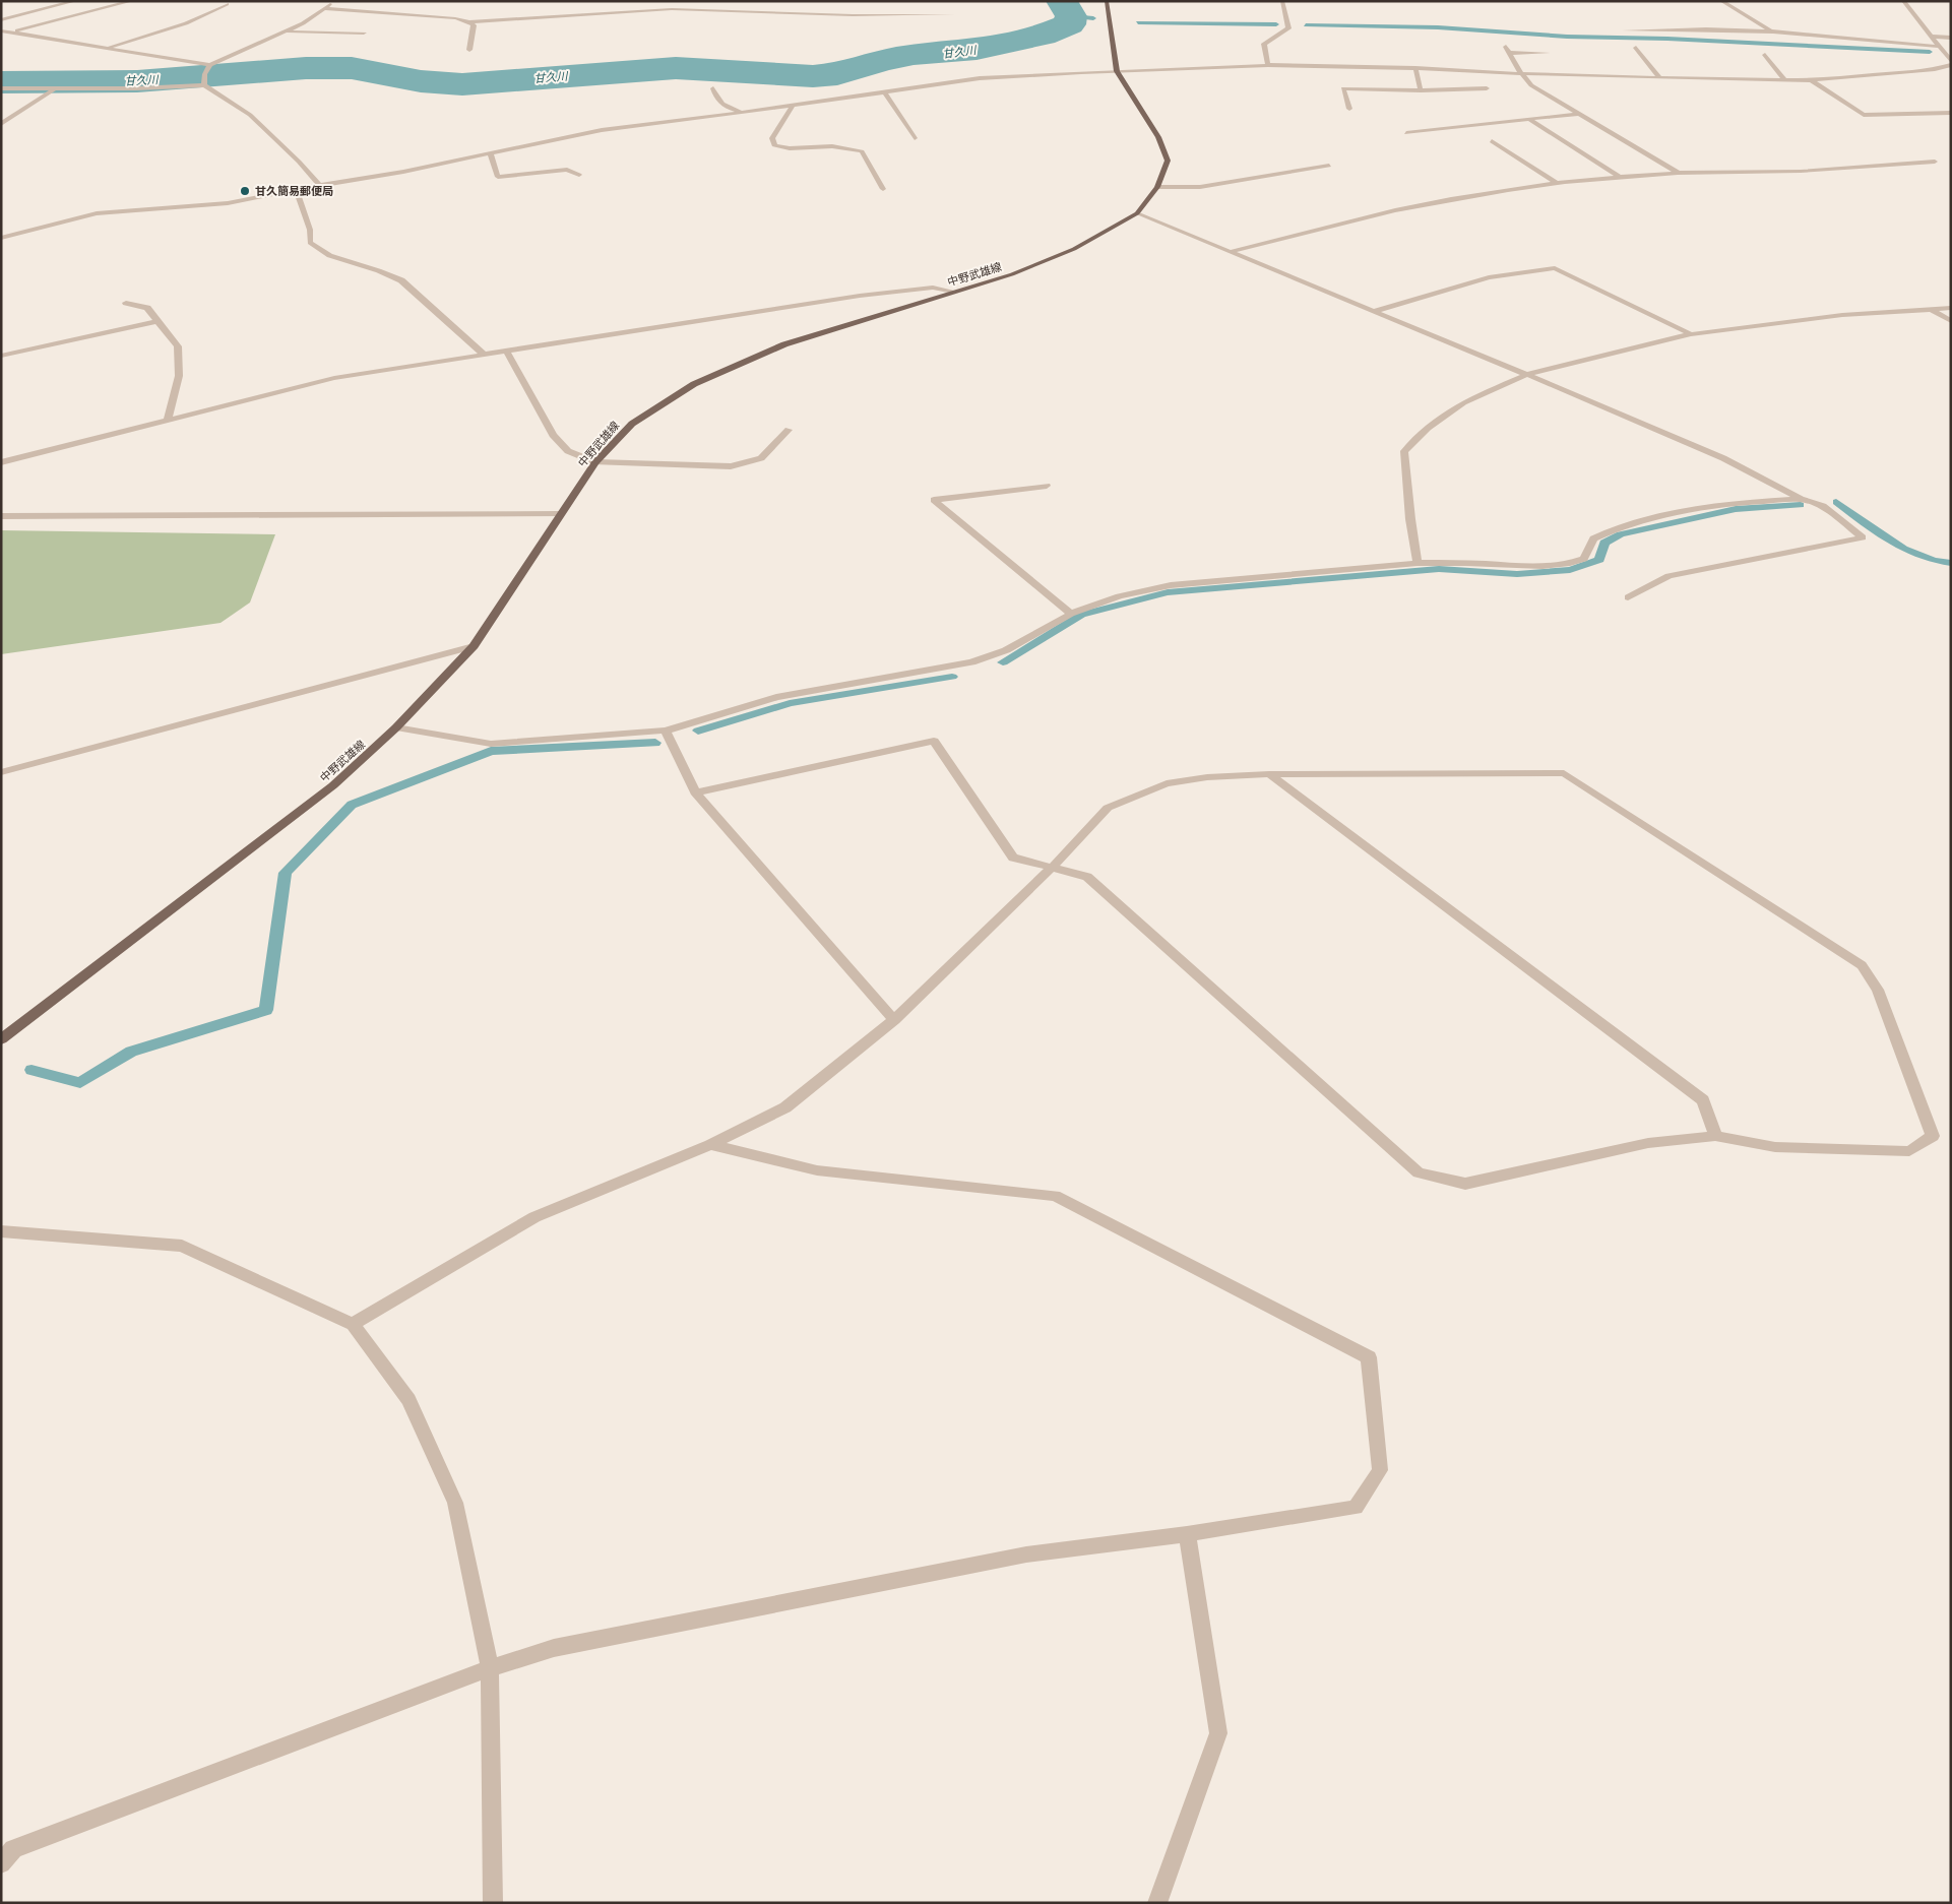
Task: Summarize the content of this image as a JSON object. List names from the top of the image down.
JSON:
{
  "streets": {
    "main road": ["中野武雄線"]
  },
  "water": ["甘久川"],
  "places": ["甘久簡易郵便局"]
}
